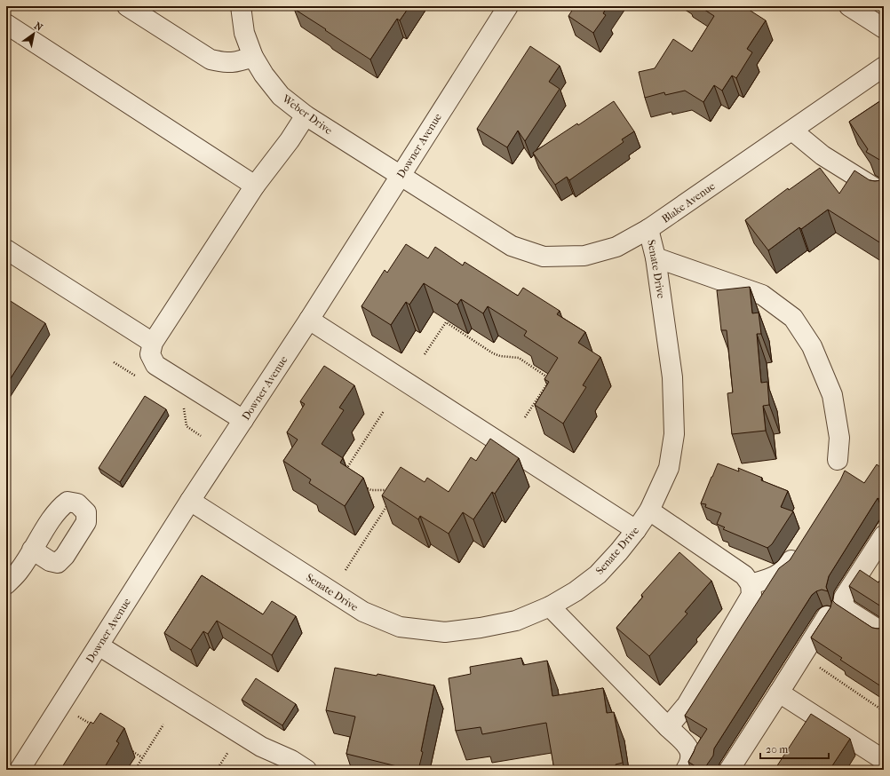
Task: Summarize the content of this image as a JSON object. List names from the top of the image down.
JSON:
{
  "streets": {
    "street": [
      "Weber Drive",
      "Downer Avenue",
      "Blake Avenue",
      "Senate Drive"
    ]
  },
  "crossings": [
    ["Weber Drive", "Downer Avenue"],
    ["Weber Drive", "Blake Avenue"],
    ["Downer Avenue", "Blake Avenue"],
    ["Downer Avenue", "Senate Drive"],
    ["Blake Avenue", "Senate Drive"]
  ],
  "scale_bar": "20 m",
  "north": "top right"
}
